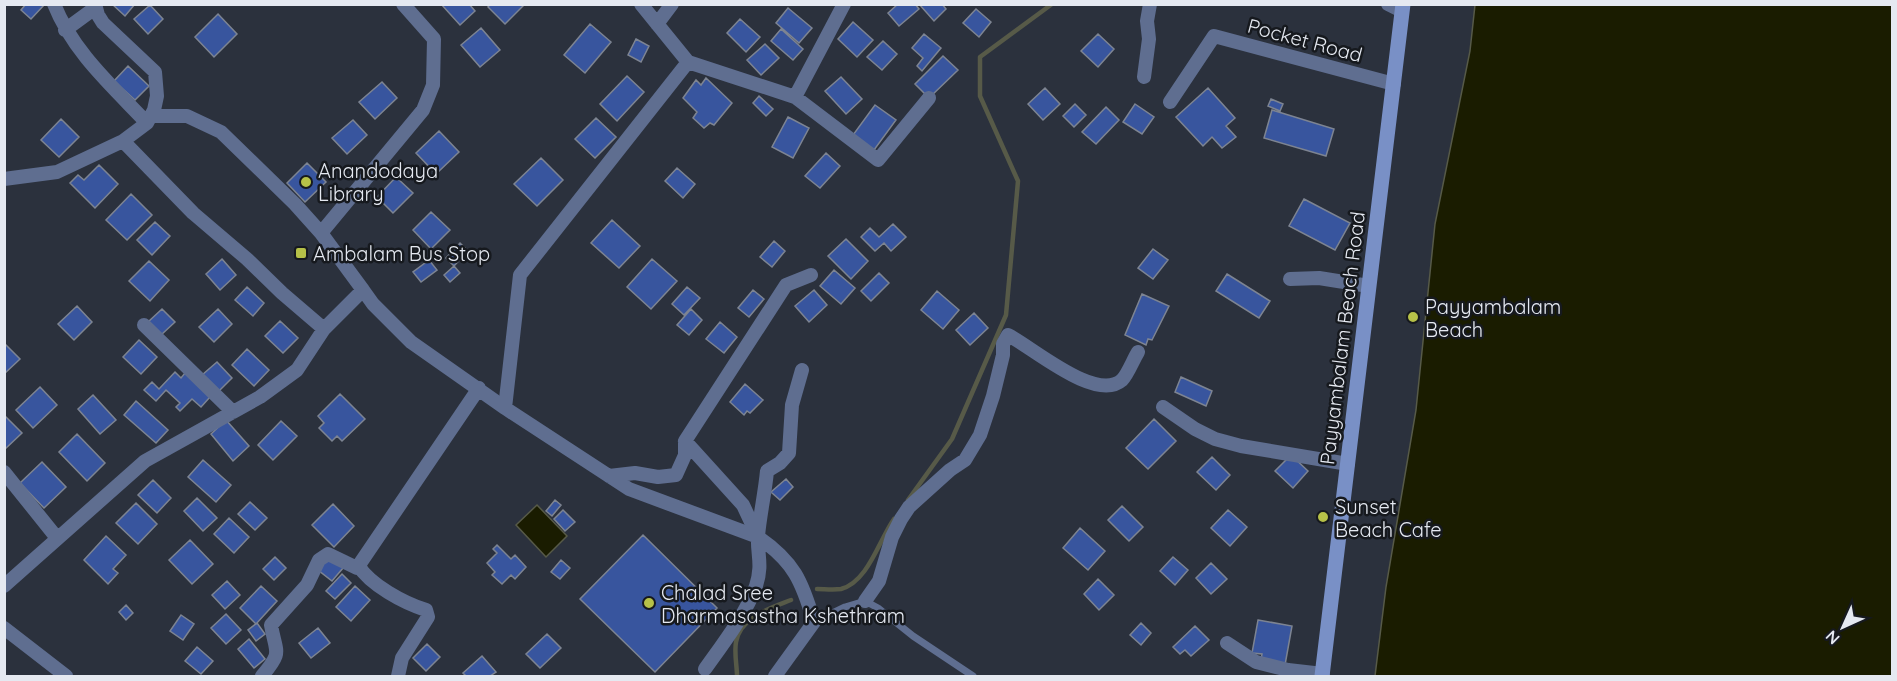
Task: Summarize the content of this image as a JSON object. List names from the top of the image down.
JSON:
{
  "streets": {
    "main road": ["Payyambalam Beach Road"],
    "street": ["Pocket Road"]
  },
  "crossings": [
    ["Pocket Road", "Payyambalam Beach Road"]
  ],
  "places": {
    "other": [
      "Anandodaya Library",
      "Payyambalam Beach",
      "Sunset Beach Cafe",
      "Chalad Sree Dharmasastha Kshethram"
    ],
    "transit": ["Ambalam Bus Stop"]
  },
  "north": "bottom left"
}
